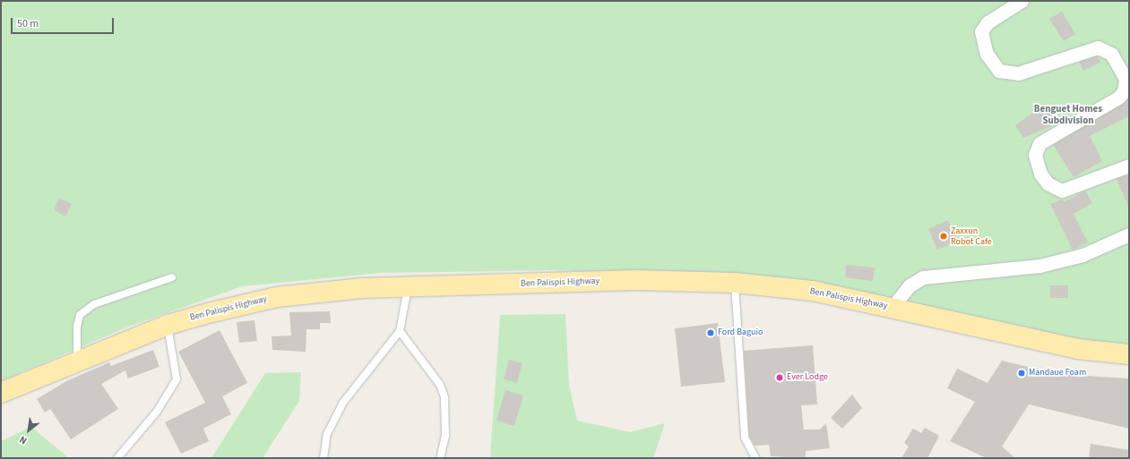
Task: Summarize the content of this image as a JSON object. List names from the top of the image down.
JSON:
{
  "streets": {
    "main road": ["Ben Palispis Highway"]
  },
  "districts": ["Benguet Homes Subdivision"],
  "places": [
    "Zaxxun Robot Cafe",
    "Ford Baguio",
    "Mandaue Foam",
    "Ever Lodge"
  ],
  "scale_bar": "50 m",
  "north": "bottom left"
}
